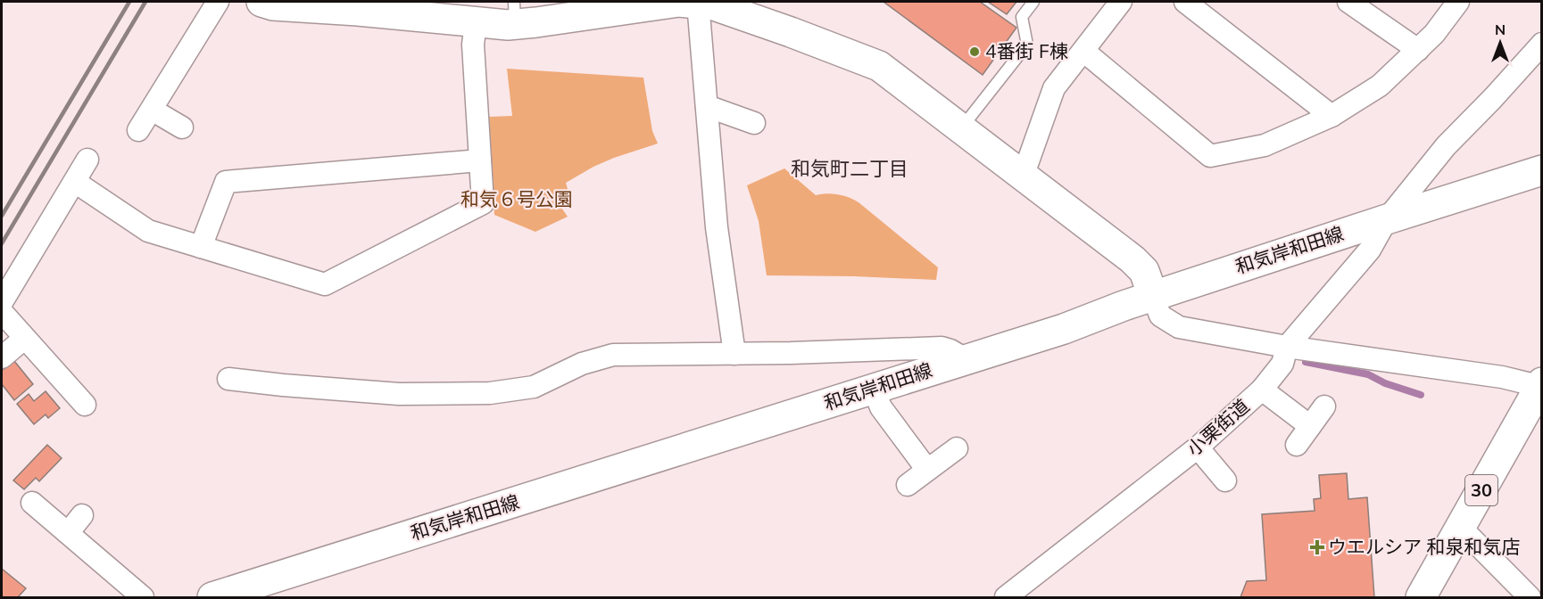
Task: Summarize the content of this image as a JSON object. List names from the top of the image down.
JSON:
{
  "streets": {
    "main road": ["和気岸和田線", "30"],
    "street": ["小栗街道"]
  },
  "crossings": [
    ["和気岸和田線", "小栗街道"]
  ],
  "districts": ["和気町二丁目"],
  "parks": ["和気６号公園"],
  "places": {
    "other": ["4番街 F棟"],
    "health": ["ウエルシア 和泉和気店"]
  },
  "north": "top"
}
